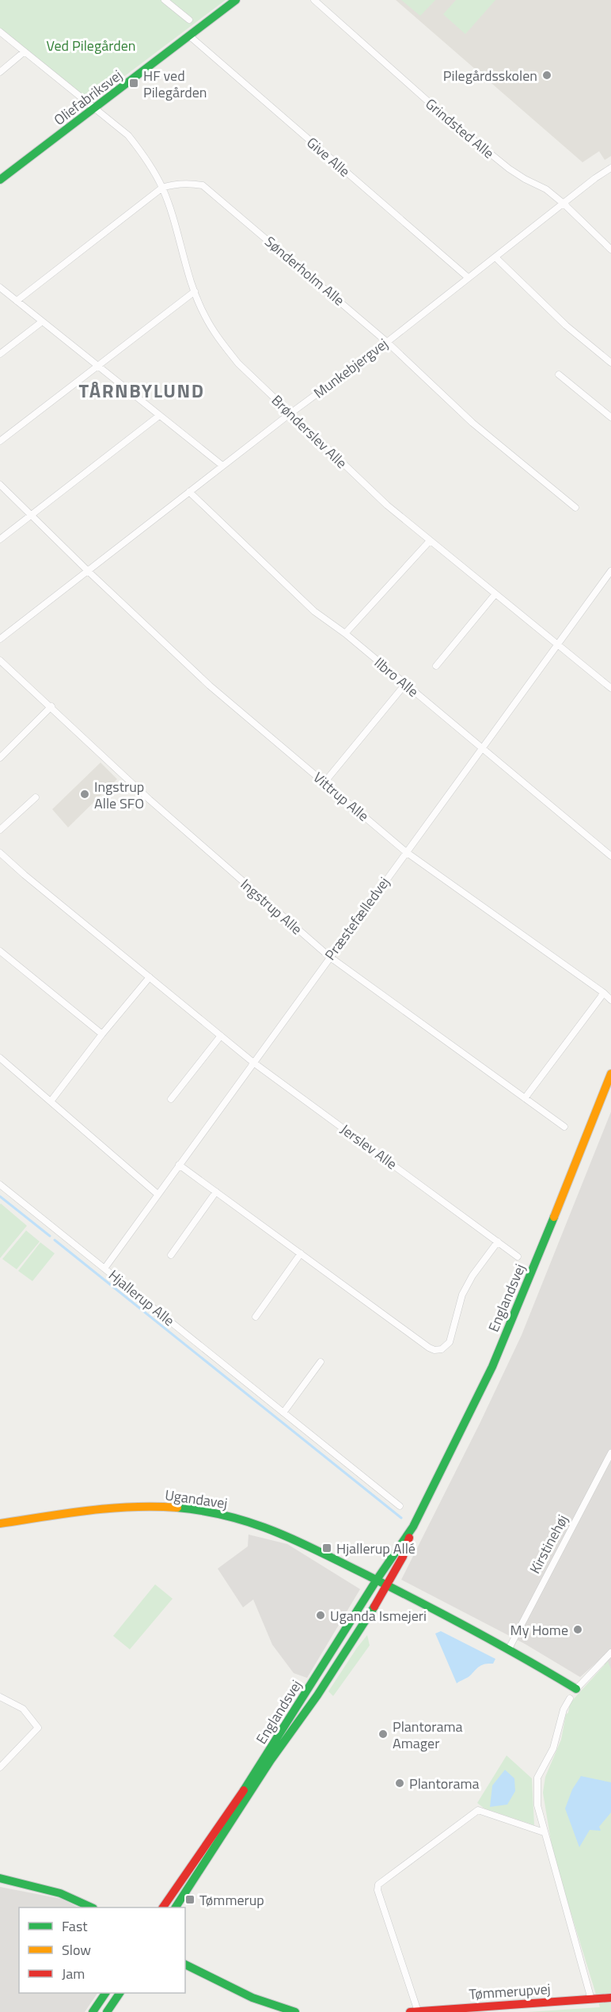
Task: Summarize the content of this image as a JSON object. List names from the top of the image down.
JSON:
{
  "streets": {
    "main road": [
      "Oliefabriksvej",
      "Englandsvej",
      "Ugandavej",
      "Tømmerupvej"
    ],
    "street": [
      "Grindsted Alle",
      "Give Alle",
      "Sønderholm Alle",
      "Munkebjergvej",
      "Brønderslev Alle",
      "Ilbro Alle",
      "Vittrup Alle",
      "Ingstrup Alle",
      "Præstefælledvej",
      "Jerslev Alle",
      "Hjallerup Alle",
      "Kirstinehøj"
    ]
  },
  "crossings": [
    ["Oliefabriksvej", "Give Alle"],
    ["Oliefabriksvej", "Brønderslev Alle"],
    ["Grindsted Alle", "Munkebjergvej"],
    ["Give Alle", "Munkebjergvej"],
    ["Sønderholm Alle", "Munkebjergvej"],
    ["Sønderholm Alle", "Brønderslev Alle"],
    ["Munkebjergvej", "Brønderslev Alle"],
    ["Munkebjergvej", "Ilbro Alle"],
    ["Munkebjergvej", "Vittrup Alle"],
    ["Brønderslev Alle", "Præstefælledvej"],
    ["Ilbro Alle", "Præstefælledvej"],
    ["Vittrup Alle", "Præstefælledvej"],
    ["Ingstrup Alle", "Præstefælledvej"],
    ["Præstefælledvej", "Jerslev Alle"],
    ["Præstefælledvej", "Hjallerup Alle"],
    ["Englandsvej", "Ugandavej"]
  ],
  "districts": ["TÅRNBYLUND"],
  "parks": ["Ved Pilegården"],
  "places": {
    "other": [
      "Pilegårdsskolen",
      "Ingstrup Alle SFO",
      "Uganda Ismejeri",
      "My Home",
      "Plantorama Amager",
      "Plantorama"
    ],
    "transit": ["HF ved Pilegården", "Hjallerup Allé", "Tømmerup"]
  },
  "legend": ["Fast", "Slow", "Jam"]
}
